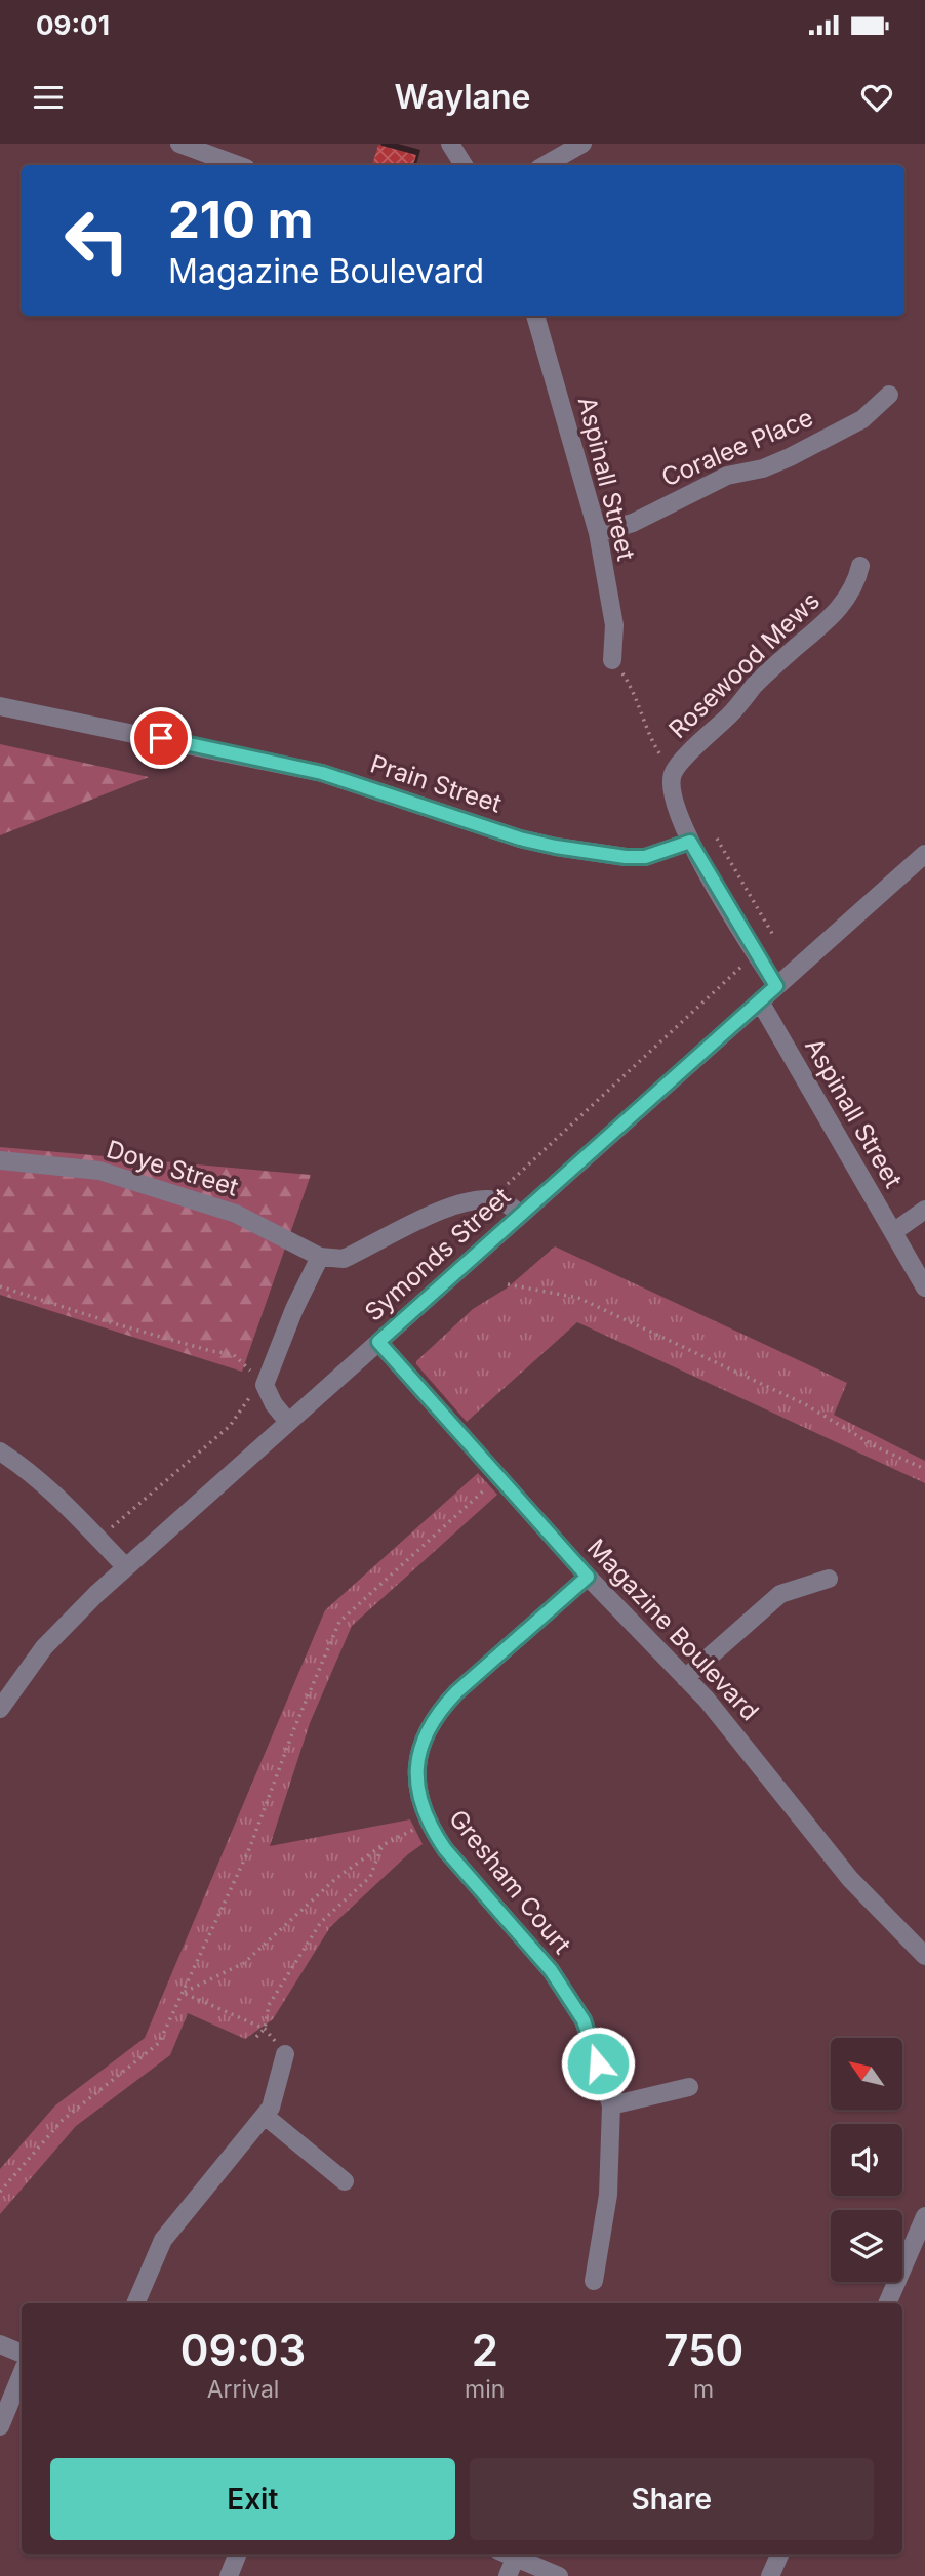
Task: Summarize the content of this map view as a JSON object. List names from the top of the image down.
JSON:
{
  "streets": {
    "street": [
      "Coralee Place",
      "Aspinall Street",
      "Rosewood Mews",
      "Prain Street",
      "Doye Street",
      "Symonds Street",
      "Magazine Boulevard",
      "Gresham Court"
    ]
  },
  "crossings": [
    ["Coralee Place", "Aspinall Street"],
    ["Aspinall Street", "Symonds Street"],
    ["Rosewood Mews", "Prain Street"],
    ["Symonds Street", "Magazine Boulevard"],
    ["Magazine Boulevard", "Gresham Court"]
  ],
  "north": "top left",
  "page": {
    "status": "09:01",
    "header": "Waylane",
    "turn": ["210 m", "Magazine Boulevard"],
    "eta": [
      "09:03",
      "Arrival",
      "2",
      "min",
      "750",
      "m"
    ],
    "buttons": ["Exit", "Share"]
  }
}
